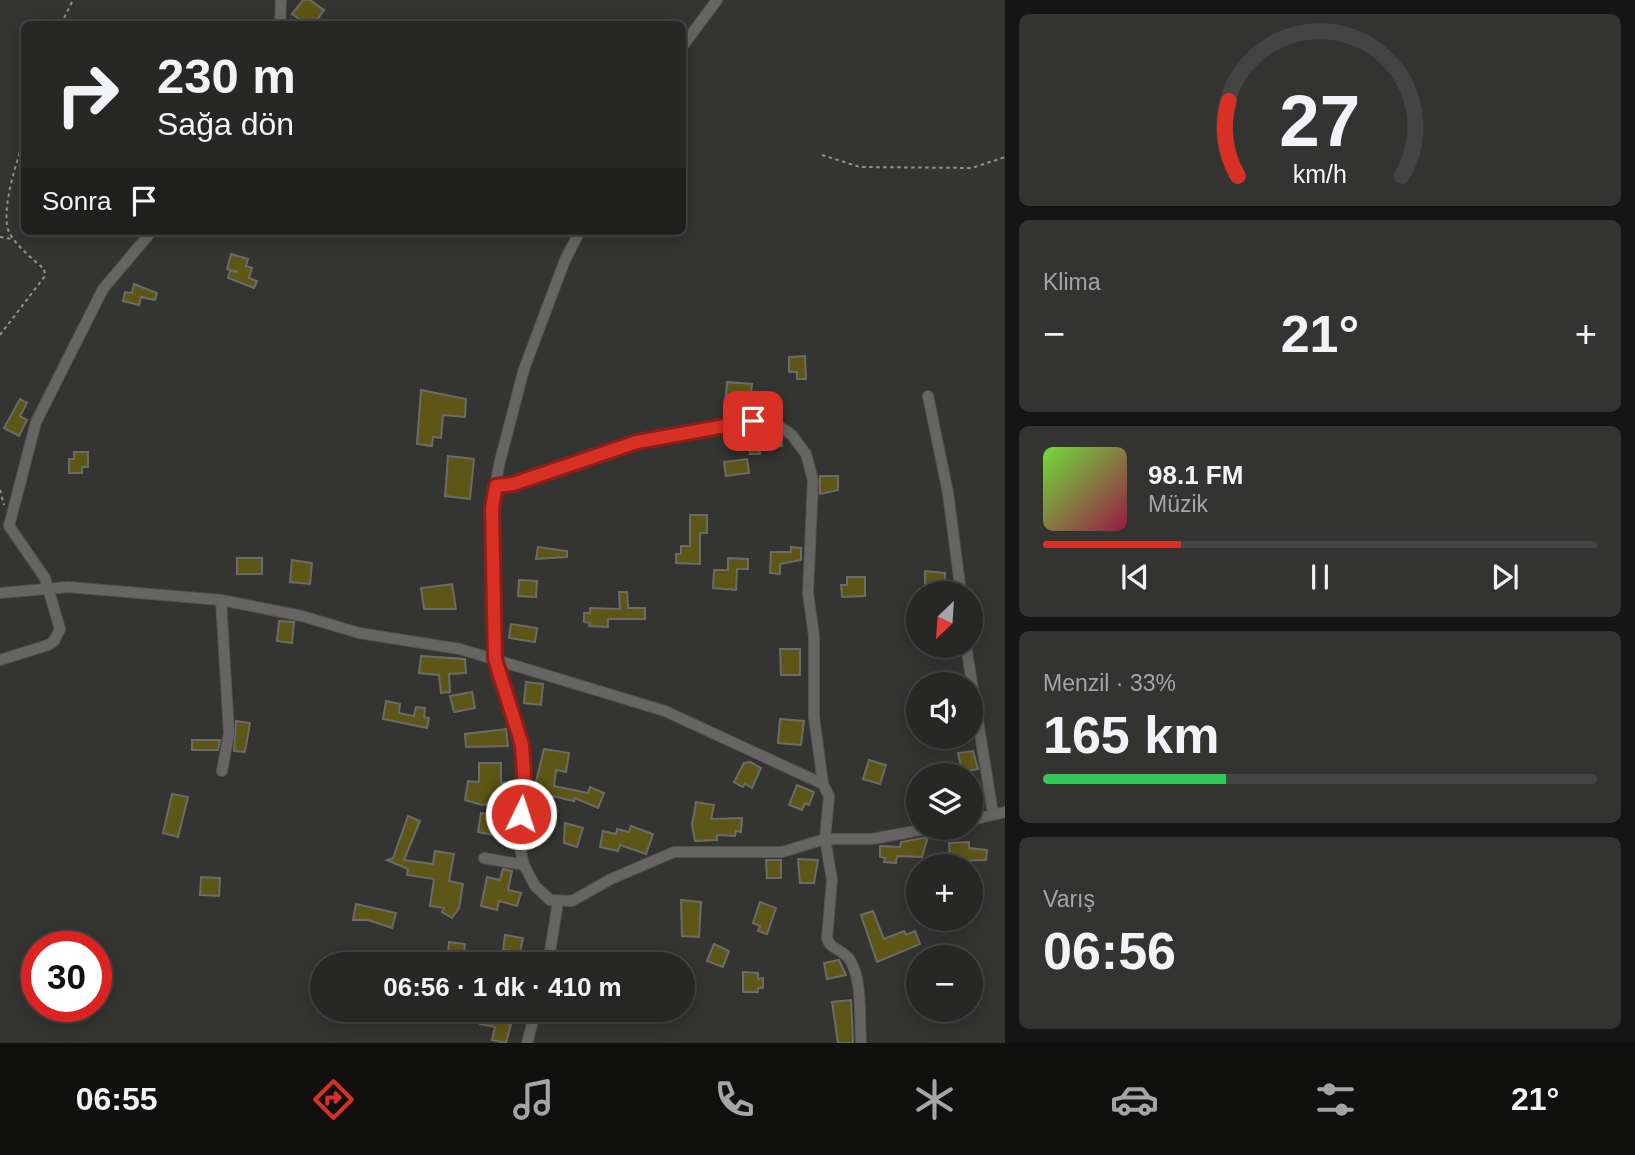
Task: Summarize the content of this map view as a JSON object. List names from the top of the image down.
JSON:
{
  "north": "bottom left",
  "page": {
    "turn": ["230 m", "Sağa dön"],
    "then": "Sonra",
    "tile": [
      "Klima",
      ["Menzil · 33%", "165 km"],
      ["Varış", "06:56"]
    ],
    "heat": ["−", "21°", "+"],
    "song": ["98.1 FM", "Müzik"],
    "map_buttons": ["+", "−"],
    "limit": "30",
    "trip": "06:56 · 1 dk · 410 m",
    "tabs": ["06:55", "21°"],
    "gauge": ["27", "km/h"]
  }
}
